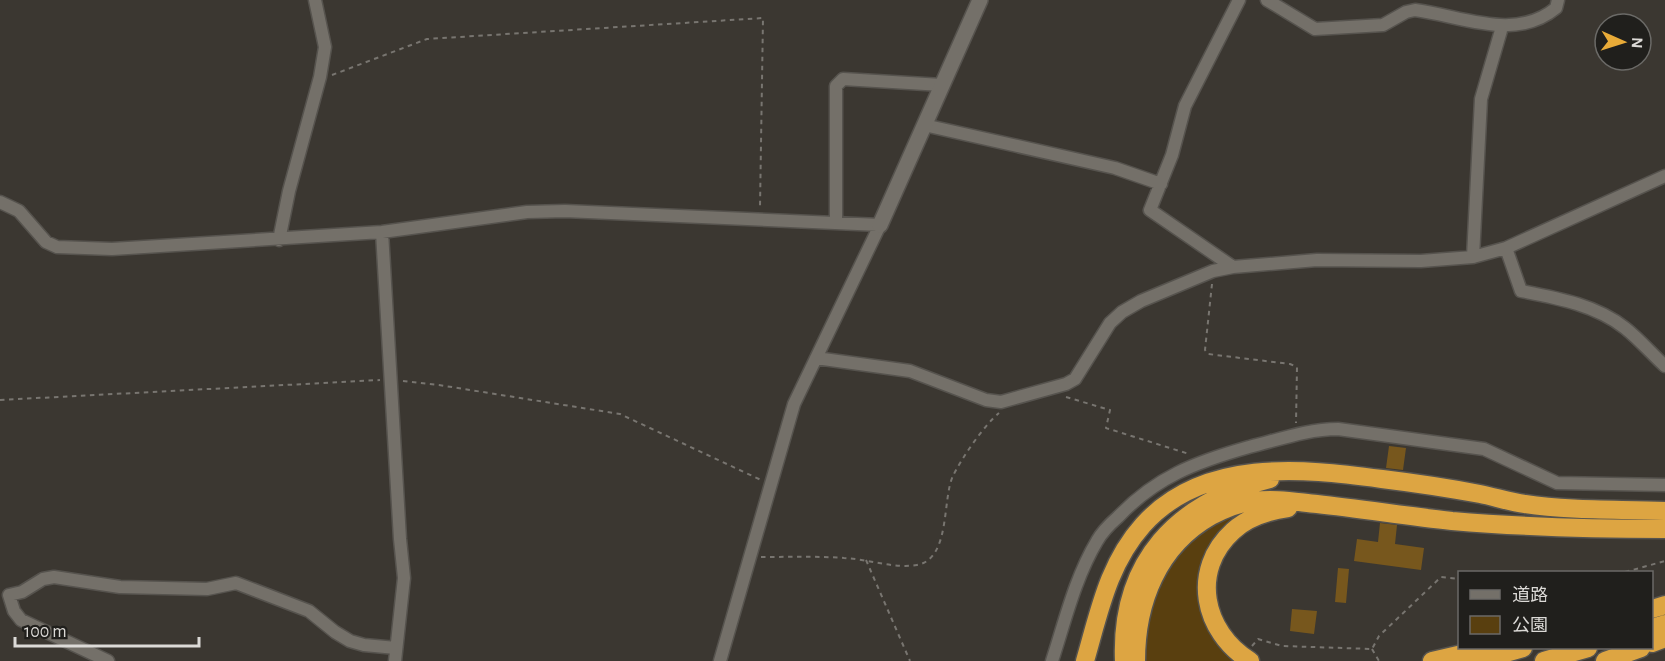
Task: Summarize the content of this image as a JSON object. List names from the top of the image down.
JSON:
{
  "legend": ["道路", "公園"],
  "scale_bar": "100 m",
  "north": "right"
}
